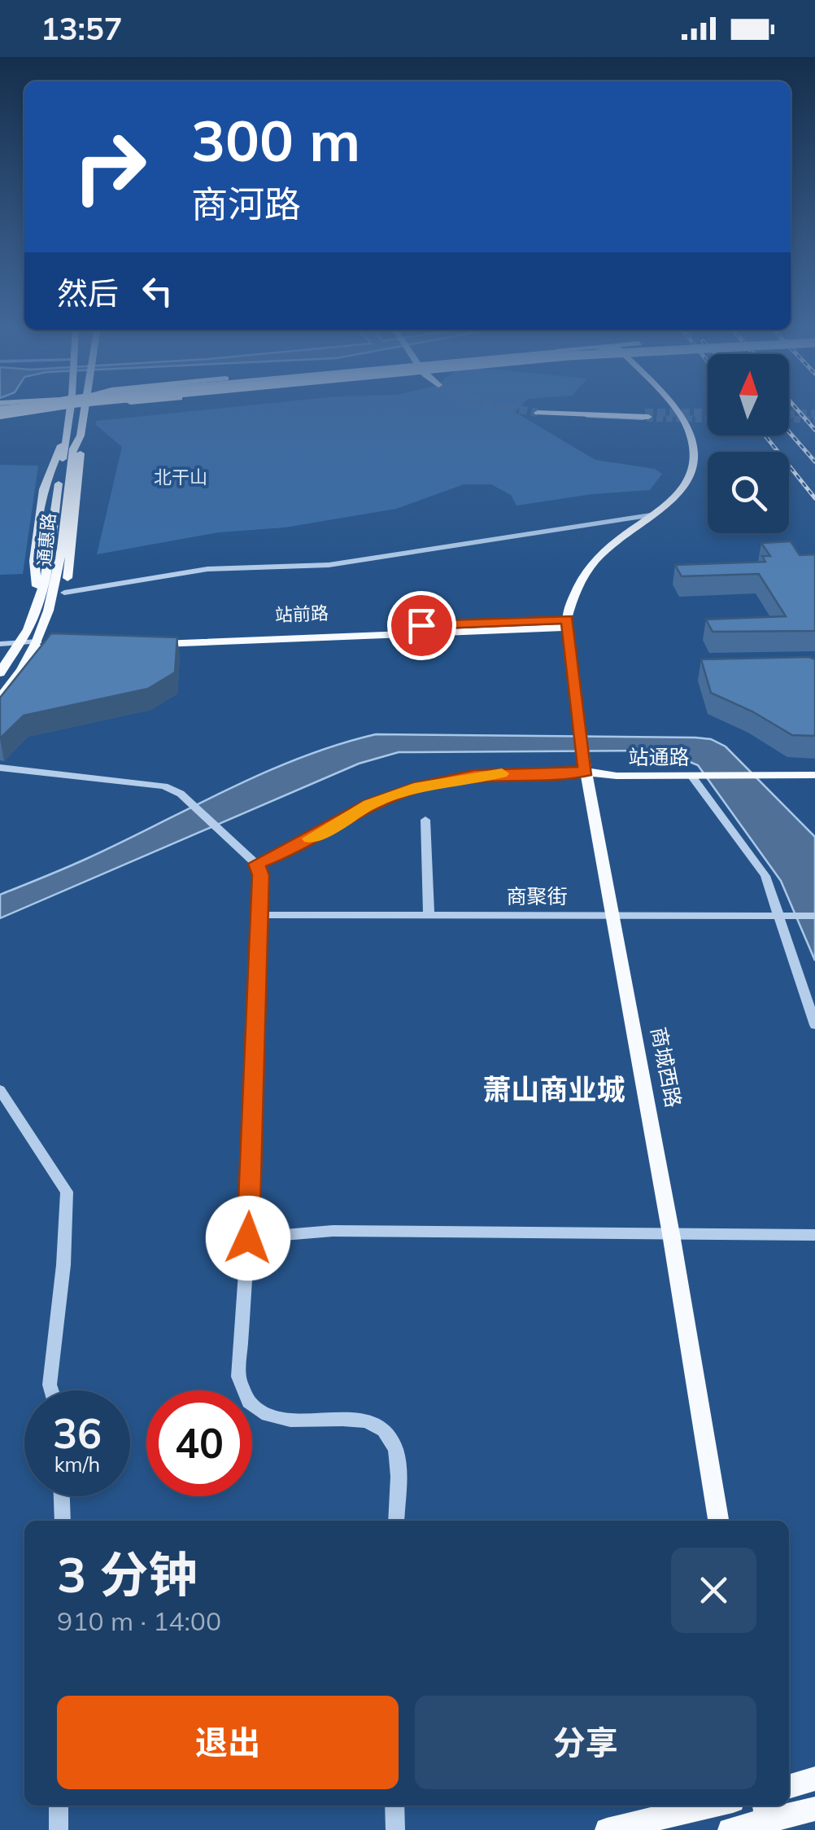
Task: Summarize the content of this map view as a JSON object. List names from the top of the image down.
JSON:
{
  "streets": {
    "main road": ["通惠路", "站通路", "商城西路"],
    "street": ["商聚街"]
  },
  "crossings": [
    ["站通路", "商城西路"],
    ["商聚街", "商城西路"]
  ],
  "districts": ["萧山商业城"],
  "parks": ["北干山"],
  "north": "top",
  "page": {
    "status": "13:57",
    "turn": ["300 m", "商河路"],
    "then": "然后",
    "speed": "36 km/h",
    "limit": "40",
    "heading": ["3 分钟", "910 m · 14:00"],
    "buttons": ["退出", "分享"]
  }
}
